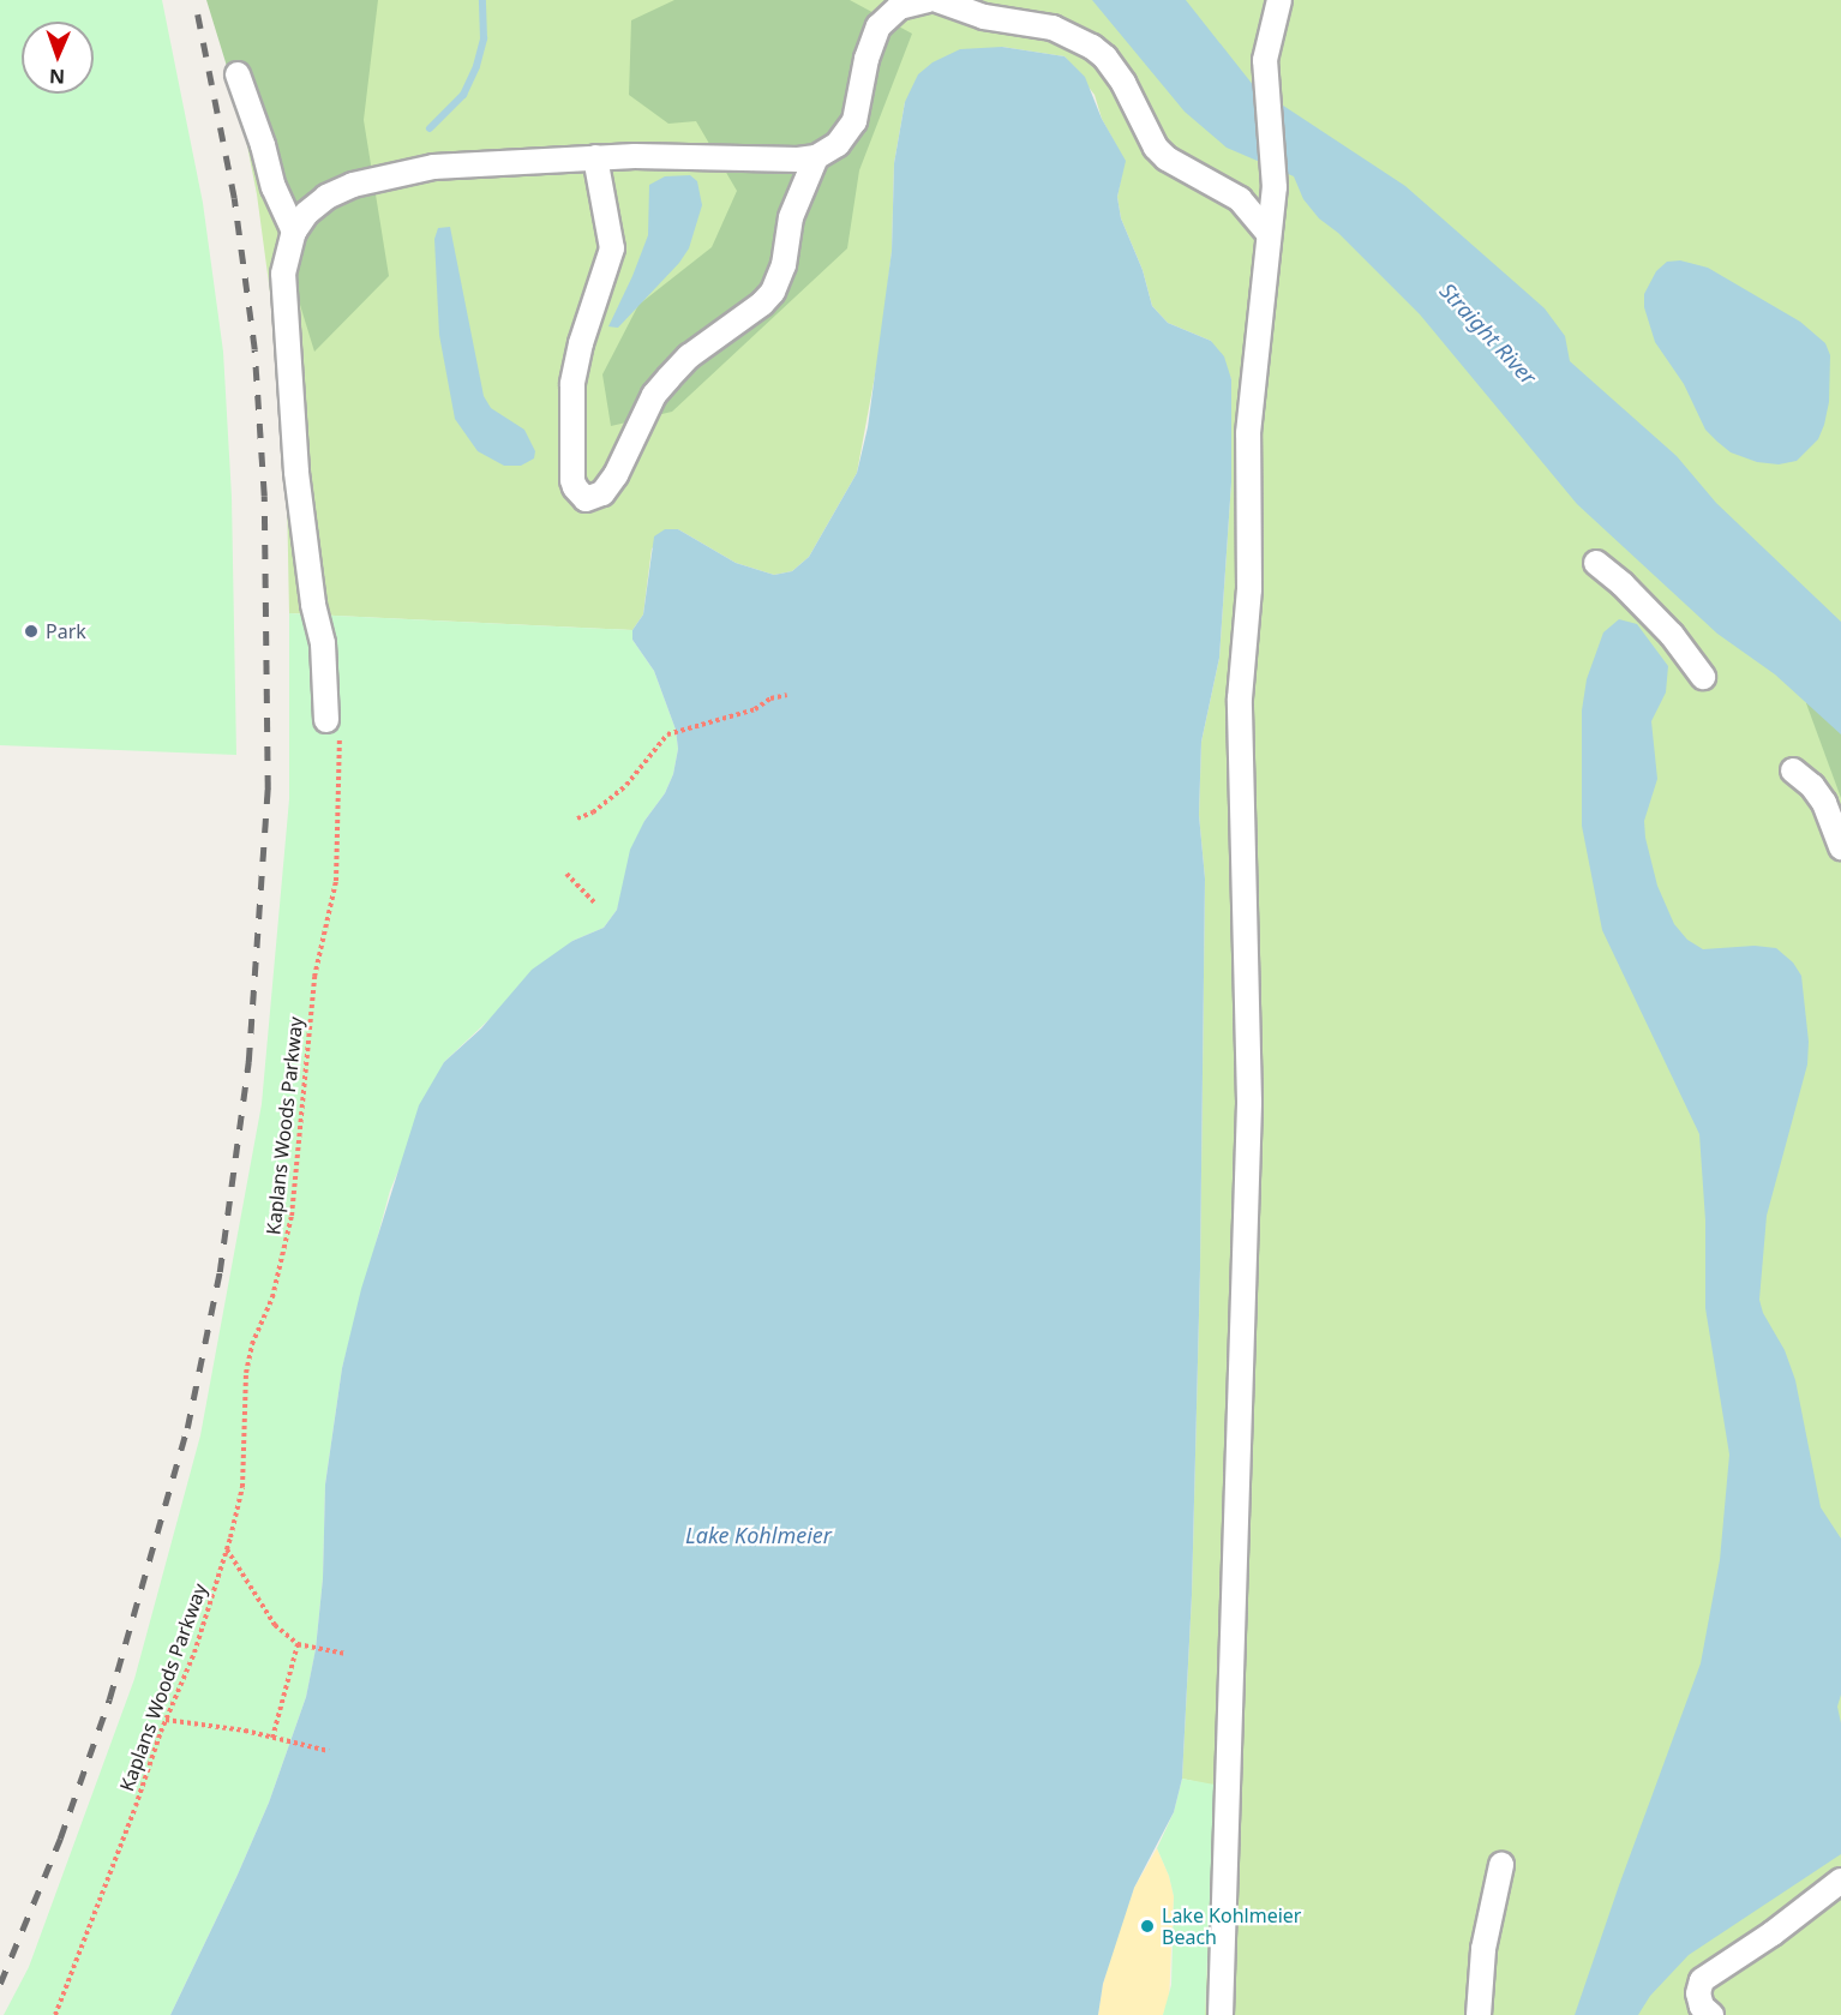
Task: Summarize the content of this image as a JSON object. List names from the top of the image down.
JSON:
{
  "streets": {
    "path": ["Kaplans Woods Parkway"]
  },
  "water": ["Straight River", "Lake Kohlmeier"],
  "places": ["Park", "Lake Kohlmeier Beach"],
  "north": "bottom"
}
